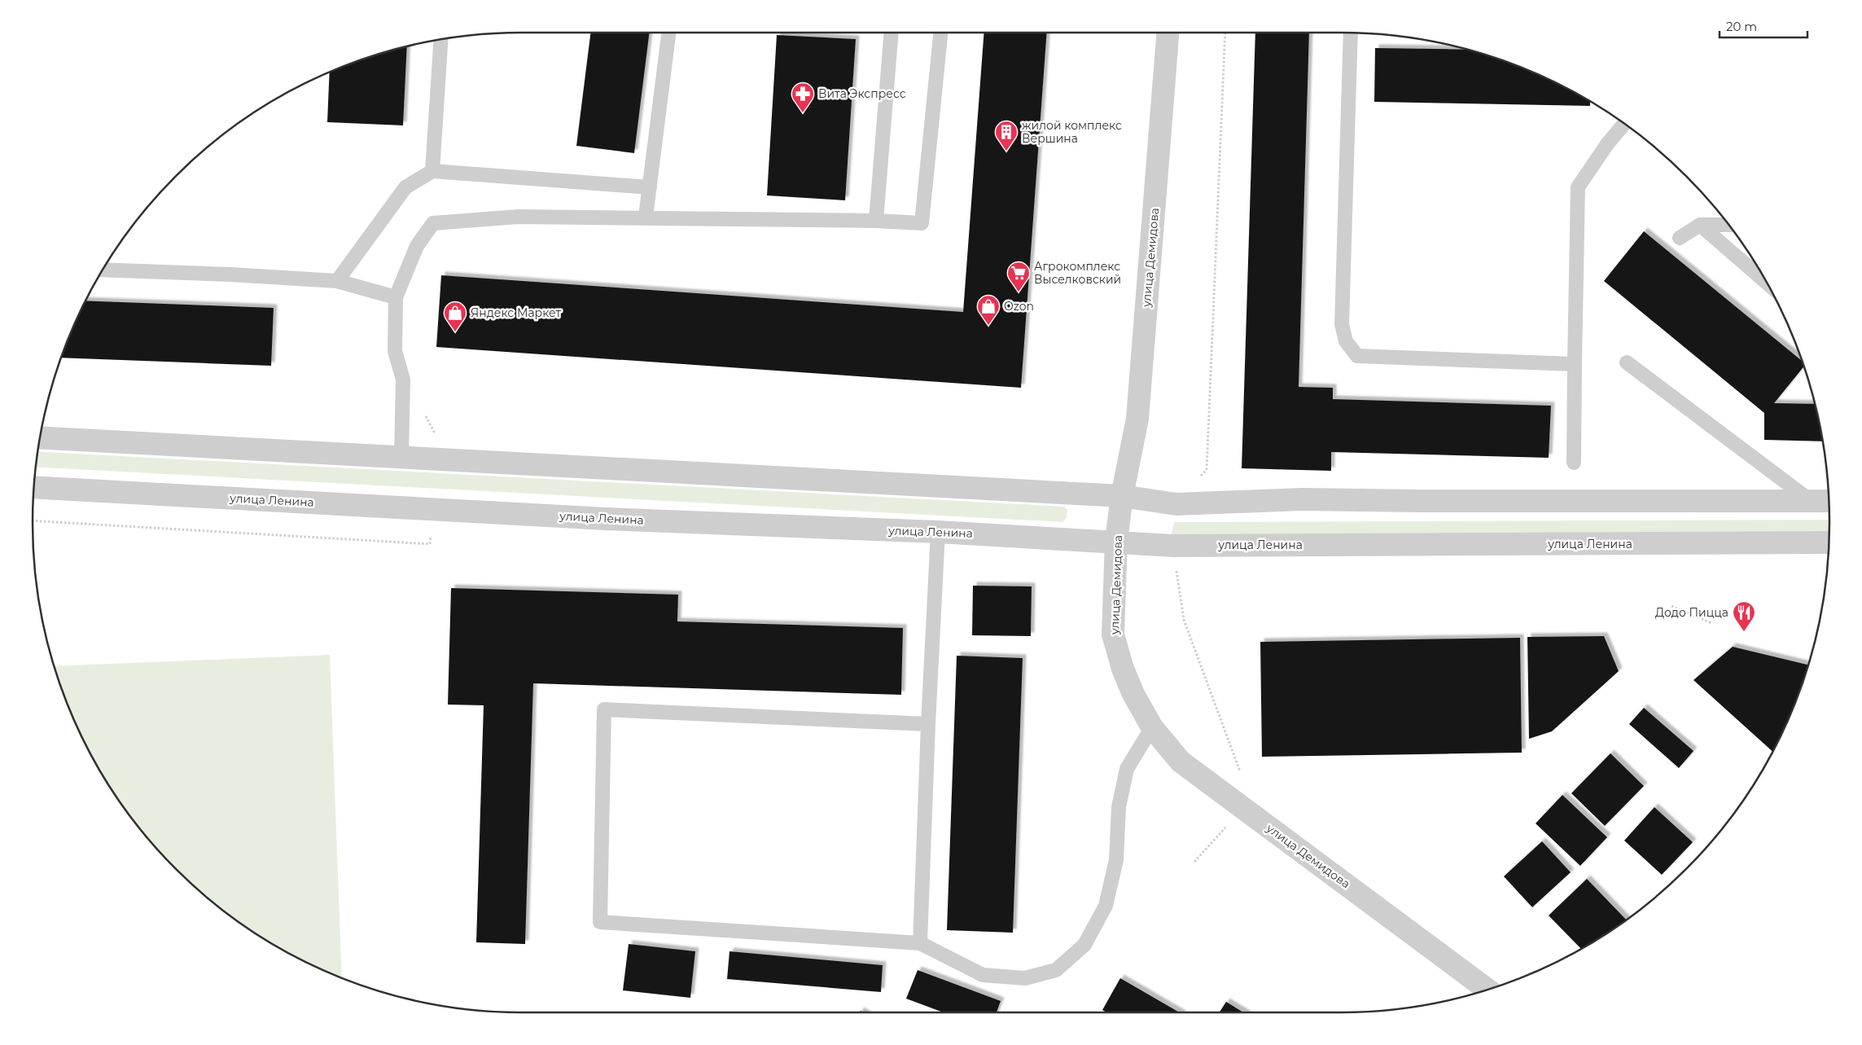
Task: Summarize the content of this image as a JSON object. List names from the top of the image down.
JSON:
{
  "streets": {
    "street": ["улица Демидова", "улица Ленина"]
  },
  "crossings": [
    ["улица Демидова", "улица Ленина"]
  ],
  "places": {
    "pharmacy": ["Вита Экспресс"],
    "building": ["жилой комплекс Вершина"],
    "supermarket": ["Агрокомплекс Выселковский"],
    "shop": ["Ozon", "Яндекс Маркет"],
    "restaurant": ["Додо Пицца"]
  },
  "scale_bar": "20 m"
}
